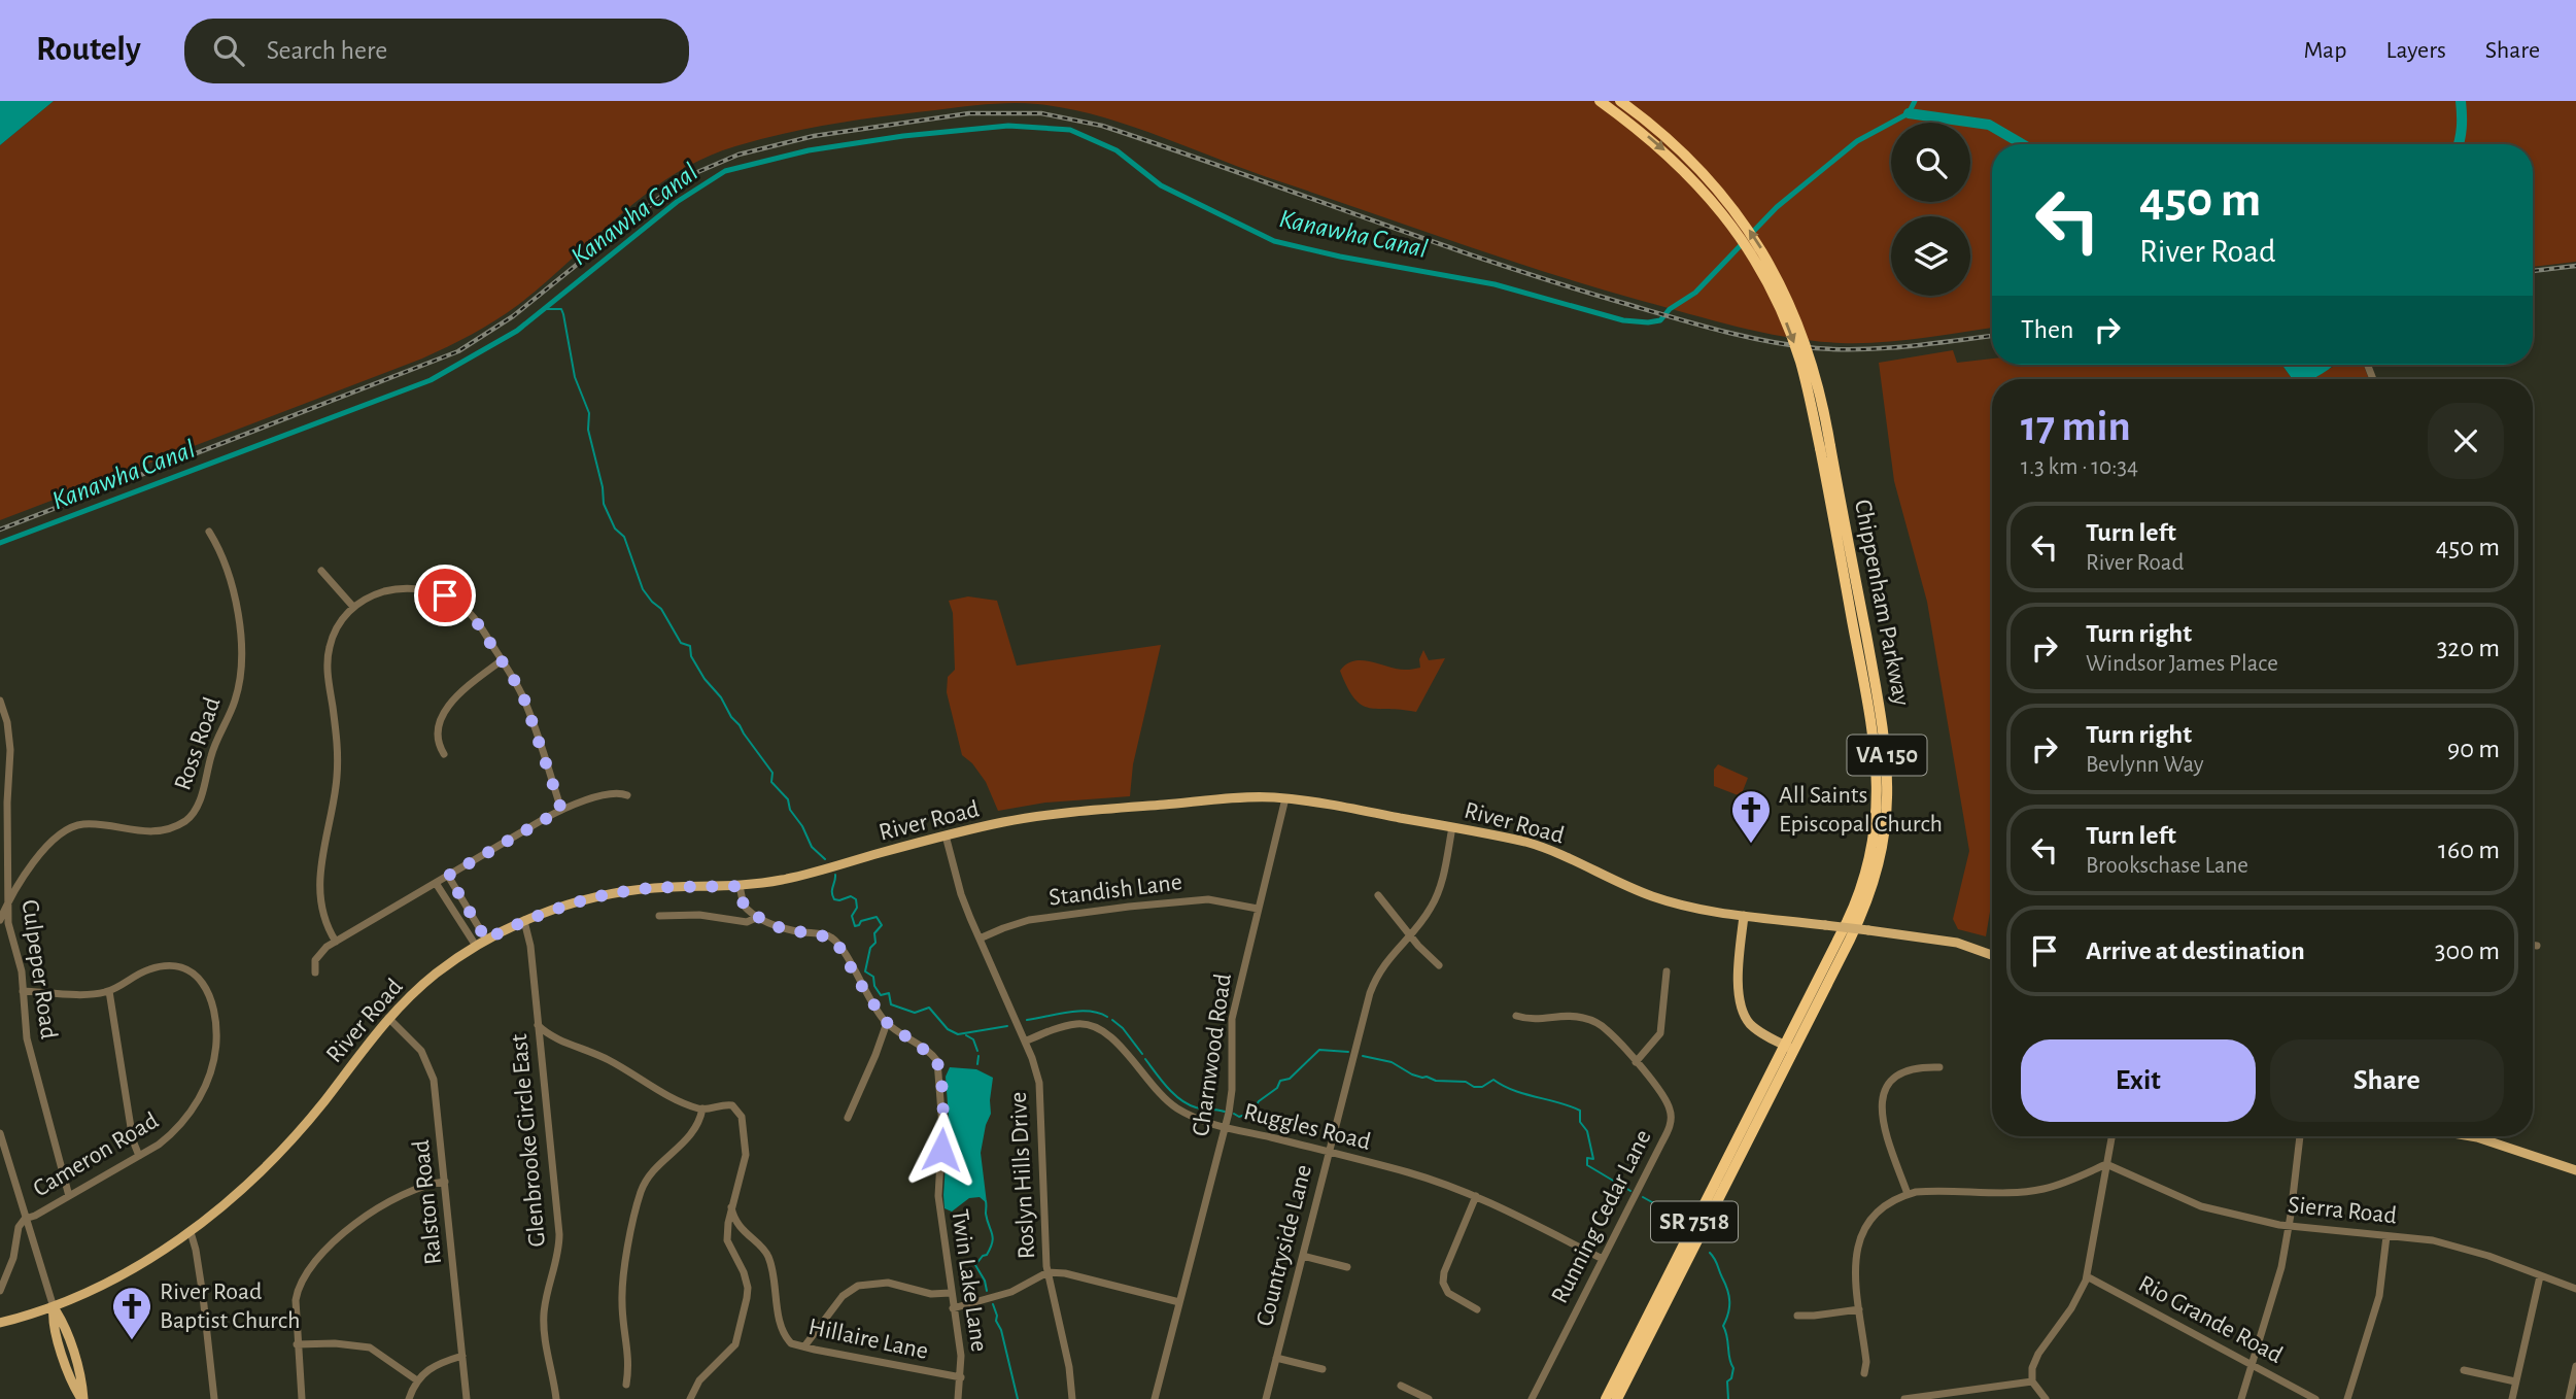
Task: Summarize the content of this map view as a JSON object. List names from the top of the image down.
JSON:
{
  "streets": {
    "highway": ["Chippenham Parkway", "VA 150", "SR 7518"],
    "main road": ["River Road"],
    "street": [
      "Ross Road",
      "Standish Lane",
      "Culpeper Road",
      "Charnwood Road",
      "Ruggles Road",
      "Glenbrooke Circle East",
      "Cameron Road",
      "Roslyn Hills Drive",
      "Ralston Road",
      "Sierra Road",
      "Running Cedar Lane",
      "Countryside Lane",
      "Twin Lake Lane",
      "Rio Grande Road",
      "Hillaire Lane"
    ]
  },
  "crossings": [
    ["Chippenham Parkway", "VA 150"],
    ["Chippenham Parkway", "SR 7518"],
    ["Ross Road", "Culpeper Road"],
    ["River Road", "Charnwood Road"],
    ["River Road", "Glenbrooke Circle East"],
    ["River Road", "Roslyn Hills Drive"],
    ["River Road", "Ralston Road"],
    ["River Road", "Countryside Lane"],
    ["Standish Lane", "Charnwood Road"],
    ["Standish Lane", "Roslyn Hills Drive"],
    ["Culpeper Road", "Cameron Road"],
    ["Charnwood Road", "Ruggles Road"],
    ["Ruggles Road", "Roslyn Hills Drive"],
    ["Ruggles Road", "Running Cedar Lane"],
    ["Ruggles Road", "Countryside Lane"],
    ["Twin Lake Lane", "Hillaire Lane"]
  ],
  "water": ["Kanawha Canal"],
  "places": {
    "church": ["All Saints Episcopal Church", "River Road Baptist Church"]
  },
  "page": {
    "header": "Routely",
    "search": "Search here",
    "nav": ["Map", "Layers", "Share"],
    "turn": ["450 m", "River Road"],
    "then": "Then",
    "heading": ["17 min", "1.3 km · 10:34"],
    "list": [
      {
        "name": "Turn left",
        "note": "River Road",
        "value": "450 m"
      },
      {
        "name": "Turn right",
        "note": "Windsor James Place",
        "value": "320 m"
      },
      {
        "name": "Turn right",
        "note": "Bevlynn Way",
        "value": "90 m"
      },
      {
        "name": "Turn left",
        "note": "Brookschase Lane",
        "value": "160 m"
      },
      {
        "name": "Arrive at destination",
        "value": "300 m"
      }
    ],
    "buttons": ["Exit", "Share"]
  }
}
